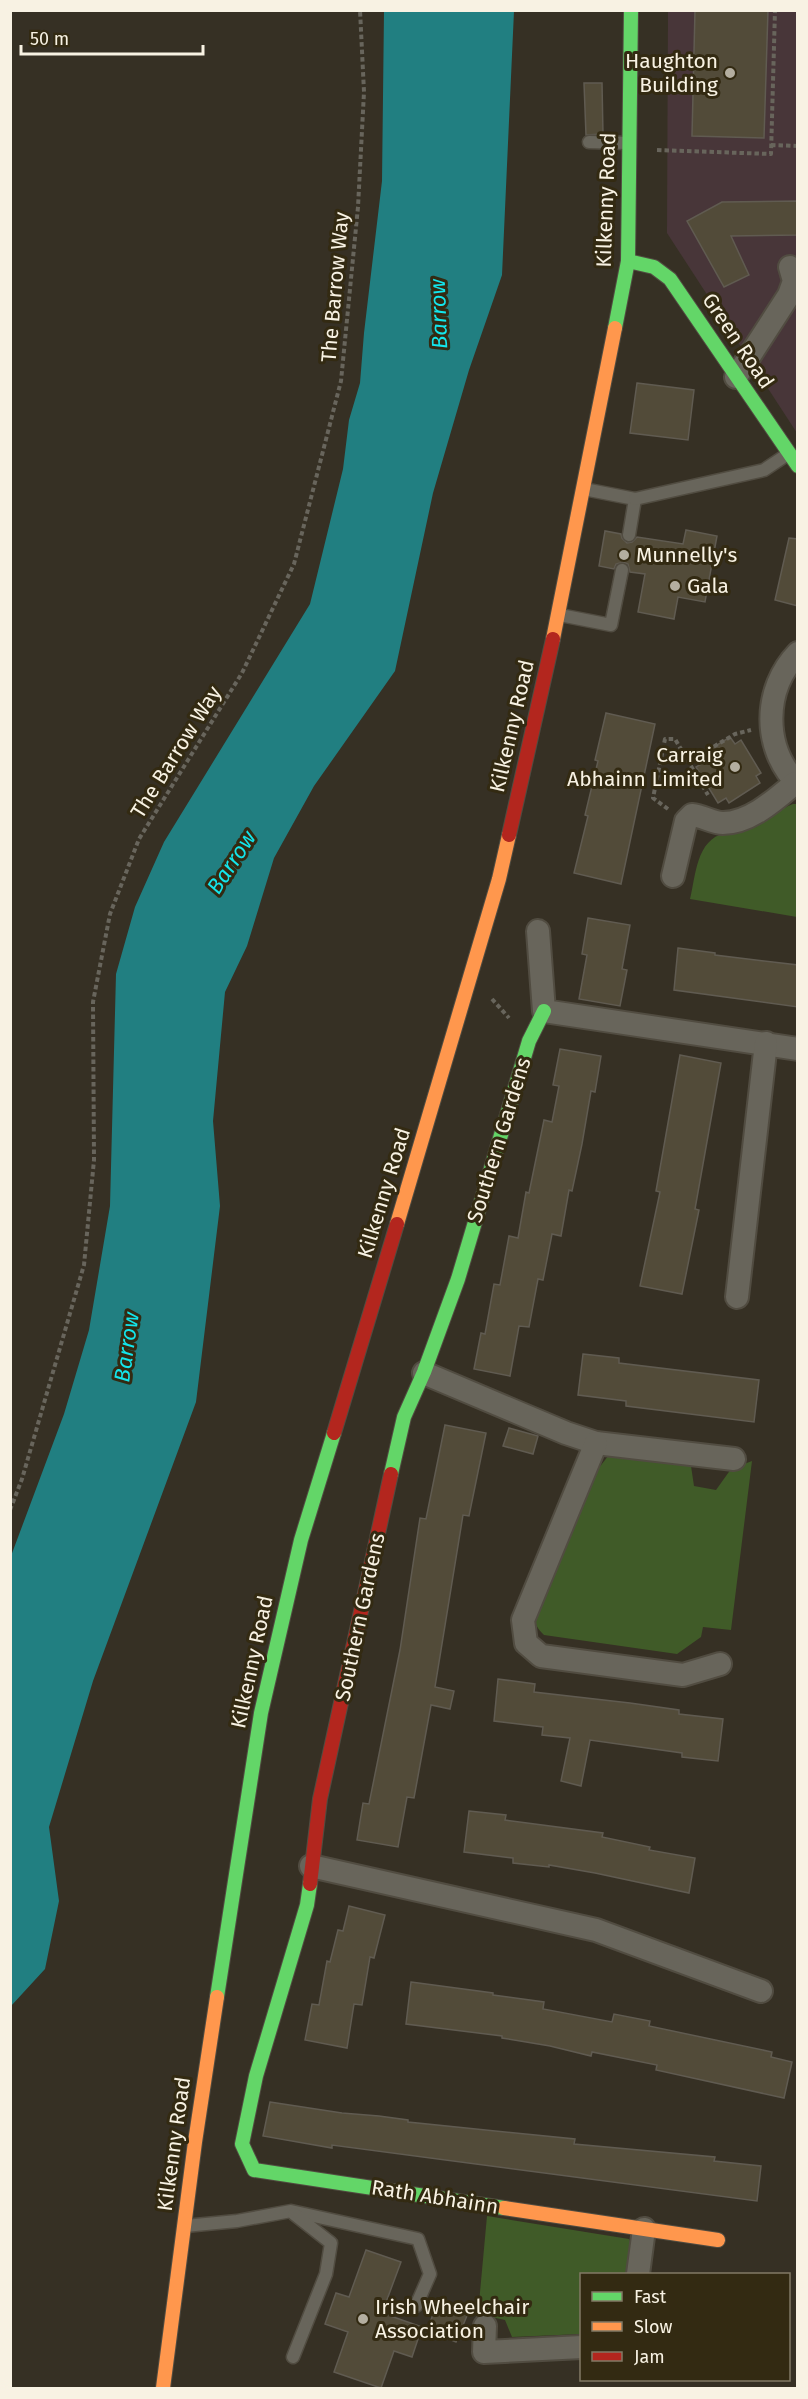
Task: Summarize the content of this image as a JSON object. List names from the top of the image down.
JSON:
{
  "streets": {
    "main road": [
      "Kilkenny Road",
      "Green Road",
      "Southern Gardens",
      "Rath Abhainn"
    ],
    "path": ["The Barrow Way"]
  },
  "crossings": [
    ["Kilkenny Road", "Green Road"],
    ["Southern Gardens", "Rath Abhainn"]
  ],
  "water": ["Barrow"],
  "places": [
    "Haughton Building",
    "Munnelly's",
    "Gala",
    "Carraig Abhainn Limited",
    "Irish Wheelchair Association"
  ],
  "legend": ["Fast", "Slow", "Jam"],
  "scale_bar": "50 m"
}
